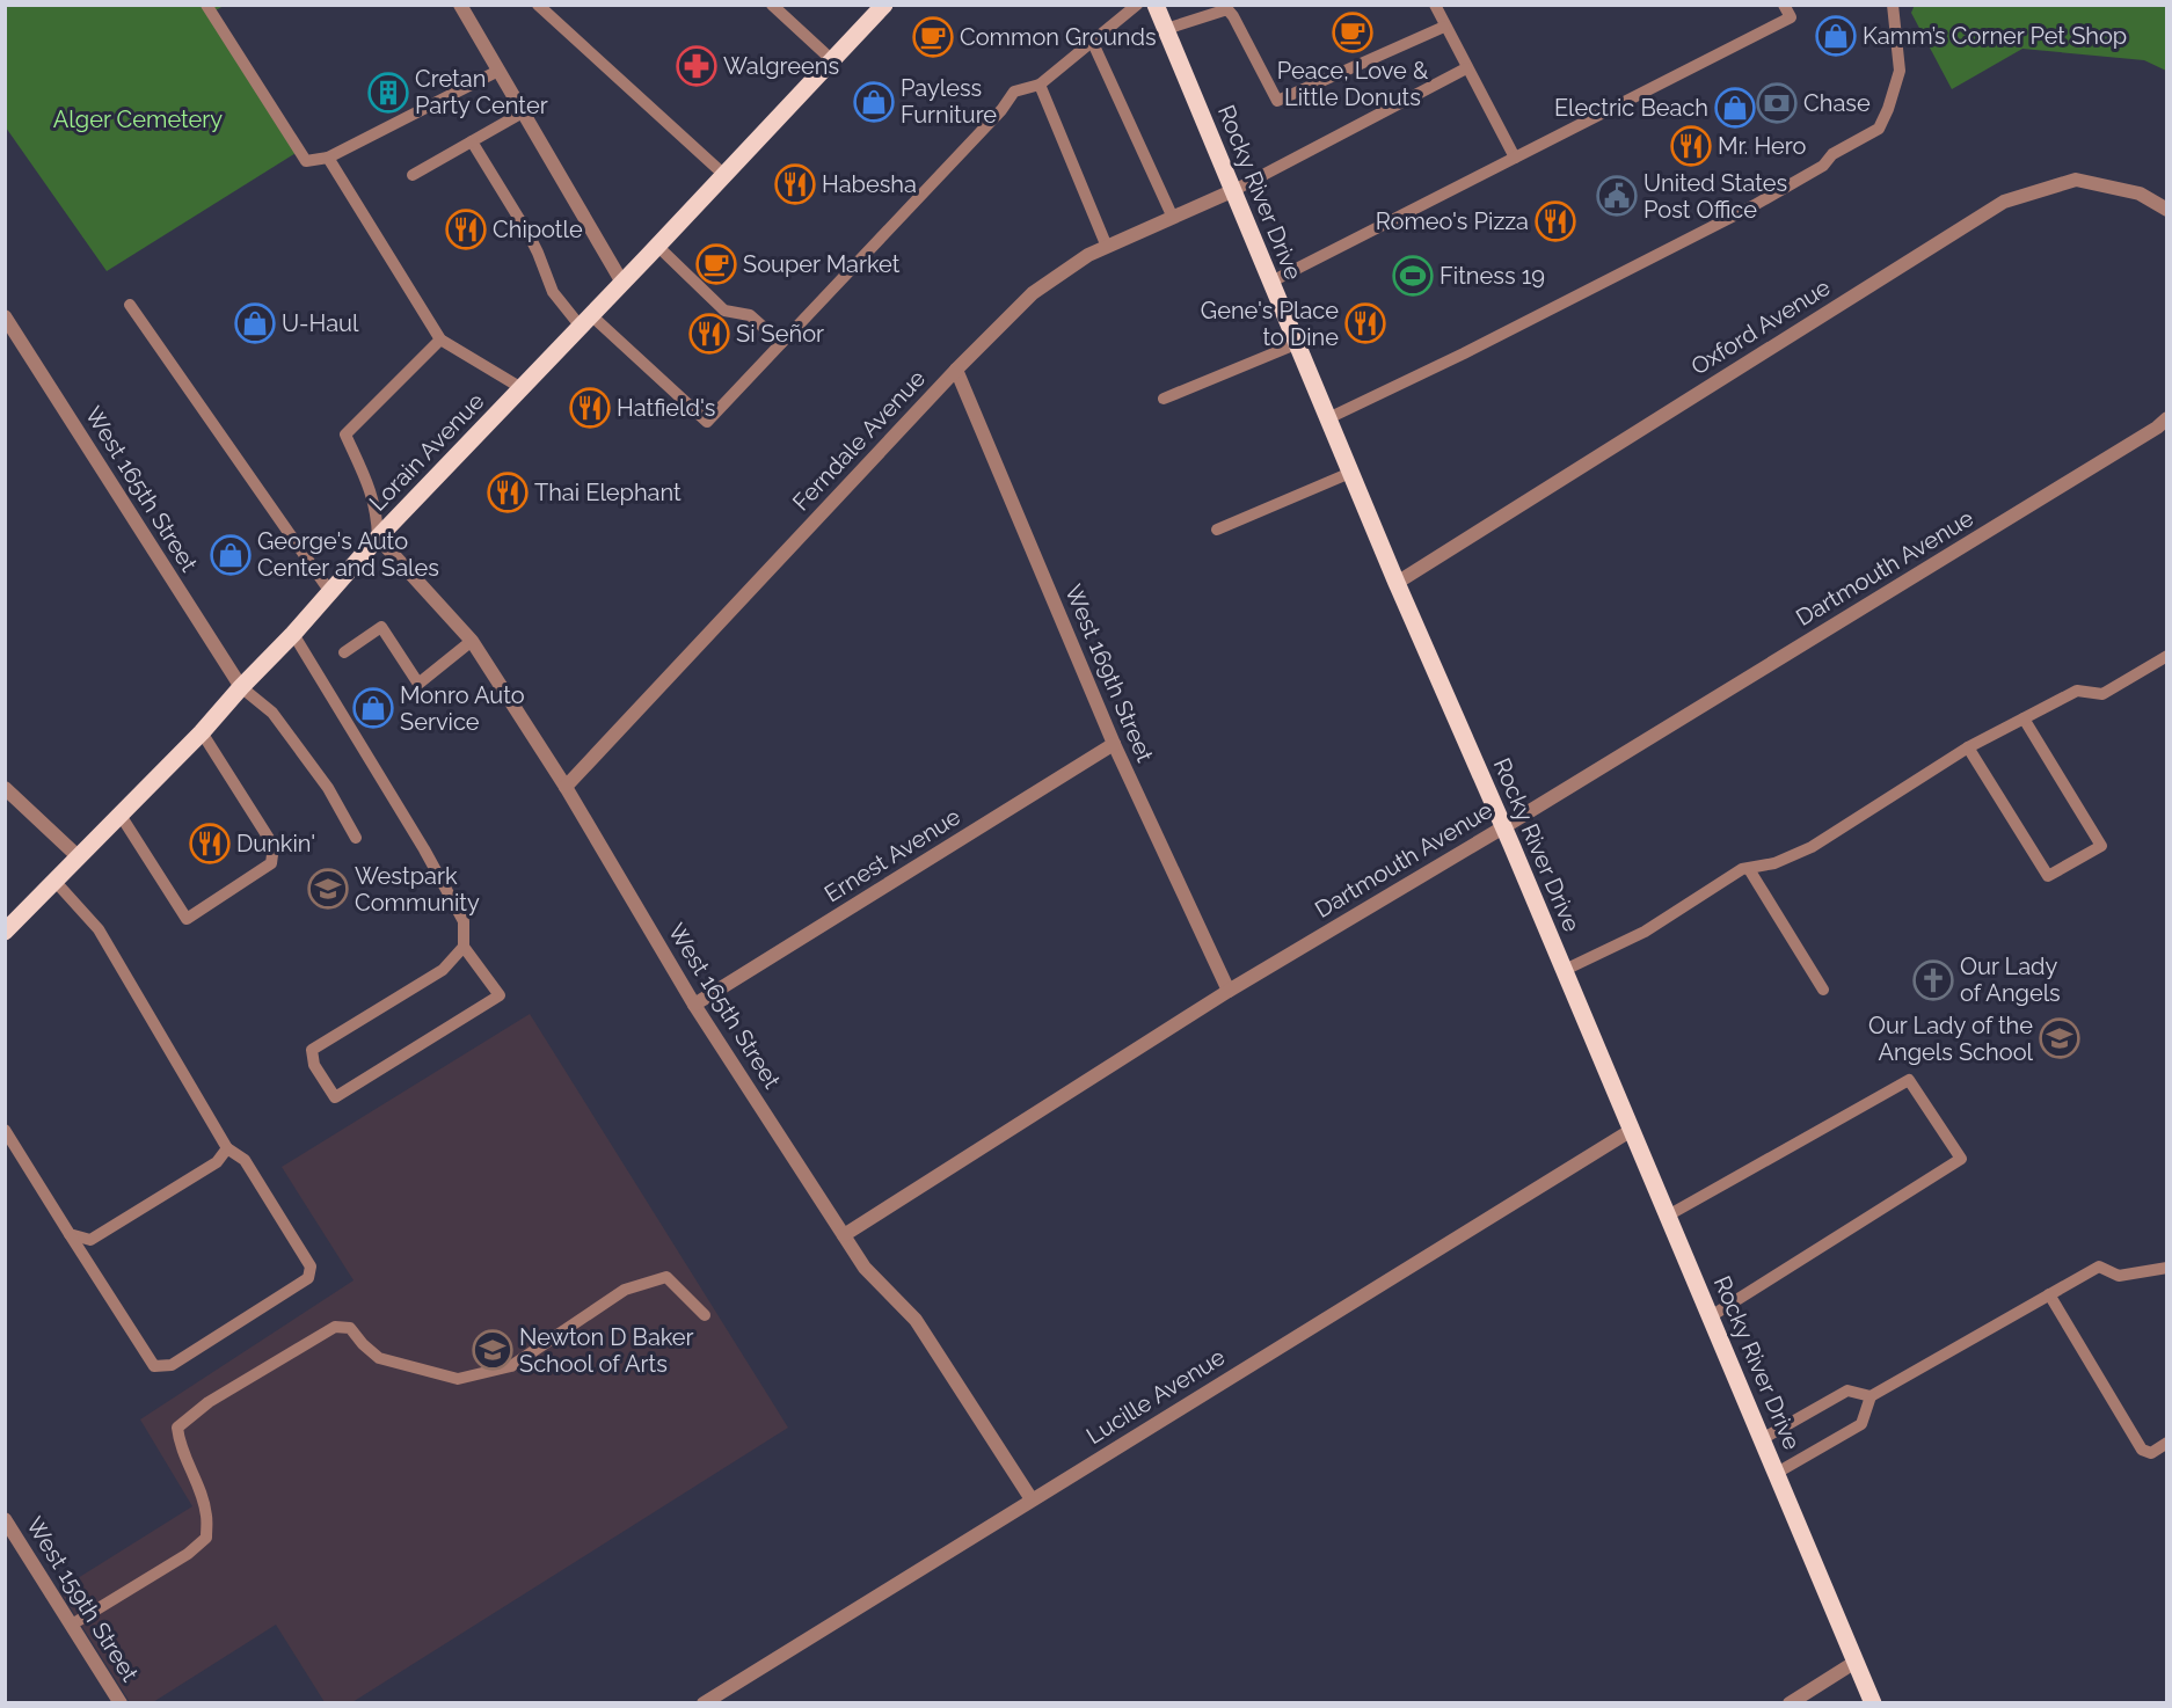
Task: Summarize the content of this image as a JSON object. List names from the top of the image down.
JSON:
{
  "streets": {
    "main road": ["Rocky River Drive", "Lorain Avenue"],
    "street": [
      "Oxford Avenue",
      "Ferndale Avenue",
      "West 165th Street",
      "Dartmouth Avenue",
      "West 169th Street",
      "Ernest Avenue",
      "Lucille Avenue",
      "West 159th Street"
    ]
  },
  "crossings": [
    ["Rocky River Drive", "Oxford Avenue"],
    ["Rocky River Drive", "Ferndale Avenue"],
    ["Rocky River Drive", "Dartmouth Avenue"],
    ["Rocky River Drive", "Lucille Avenue"],
    ["Ferndale Avenue", "West 165th Street"],
    ["Ferndale Avenue", "West 169th Street"],
    ["Lorain Avenue", "West 165th Street"],
    ["West 165th Street", "Dartmouth Avenue"],
    ["West 165th Street", "Ernest Avenue"],
    ["West 165th Street", "Lucille Avenue"],
    ["Dartmouth Avenue", "West 169th Street"],
    ["West 169th Street", "Ernest Avenue"]
  ],
  "parks": ["Alger Cemetery"],
  "places": {
    "cafe": ["Peace, Love & Little Donuts", "Common Grounds", "Souper Market"],
    "shop": [
      "Kamm’s Corner Pet Shop",
      "Payless Furniture",
      "Electric Beach",
      "U-Haul",
      "George's Auto Center and Sales",
      "Monro Auto Service"
    ],
    "pharmacy": ["Walgreens"],
    "building": ["Cretan Party Center"],
    "bank": ["Chase"],
    "restaurant": [
      "Mr. Hero",
      "Habesha",
      "Romeo's Pizza",
      "Chipotle",
      "Gene's Place to Dine",
      "Si Señor",
      "Hatfield's",
      "Thai Elephant",
      "Dunkin'"
    ],
    "public building": ["United States Post Office"],
    "sports": ["Fitness 19"],
    "school or university": ["Westpark Community", "Our Lady of the Angels School", "Newton D Baker School of Arts"],
    "church": ["Our Lady of Angels"]
  }
}
